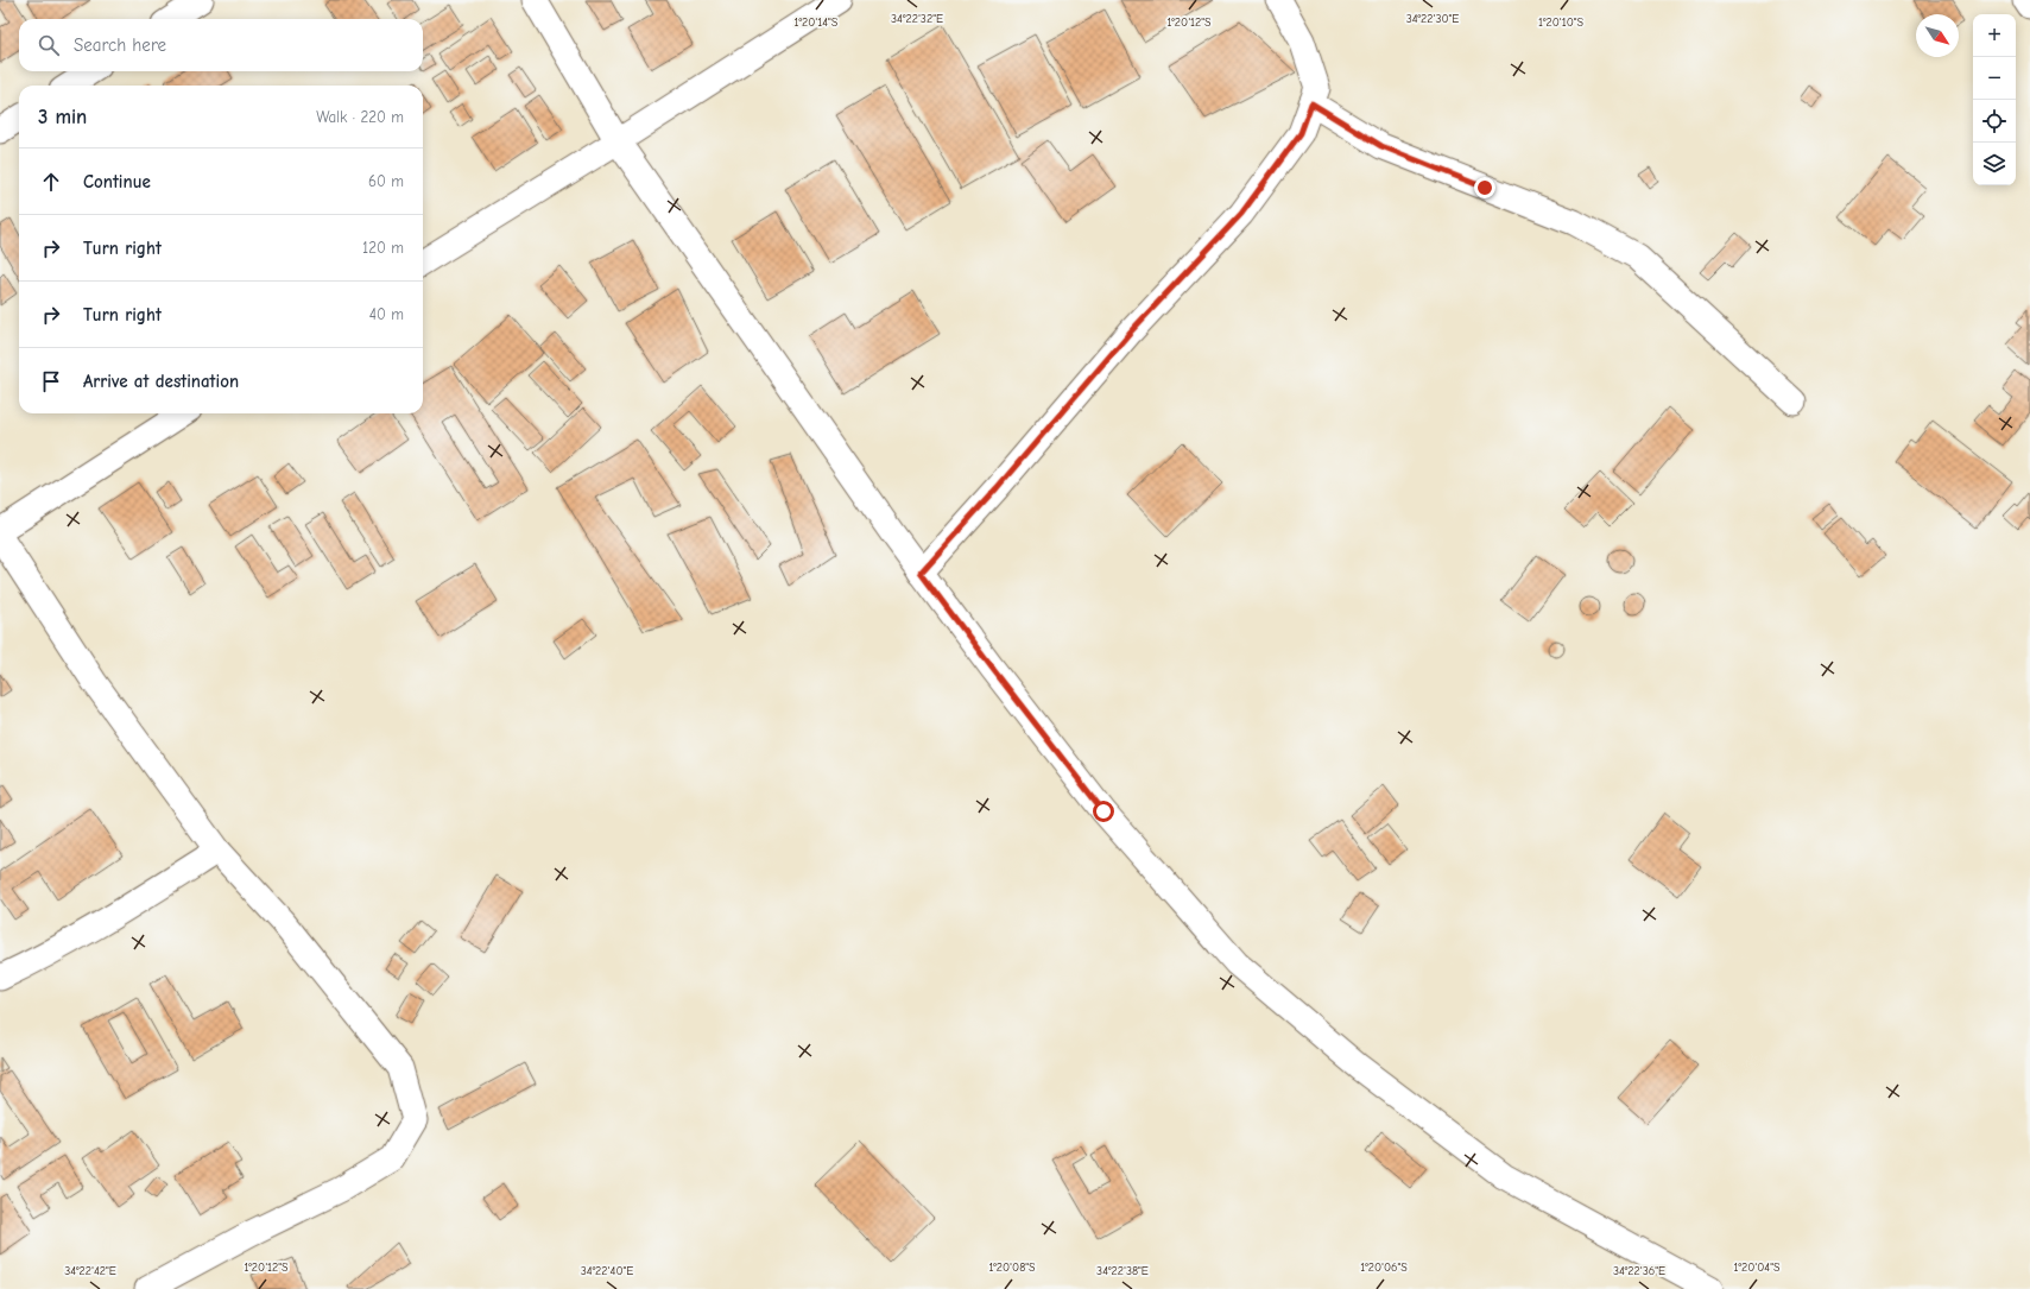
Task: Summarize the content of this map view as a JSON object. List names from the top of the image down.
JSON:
{
  "north": "bottom right",
  "page": {
    "map_buttons": ["+", "−"],
    "search": "Search here",
    "heading": ["3 min", "Walk · 220 m"],
    "list": [
      ["Continue", "60 m"],
      ["Turn right", "120 m"],
      ["Turn right", "40 m"],
      "Arrive at destination"
    ]
  },
  "coordinates": [
    "34°22'32\"E",
    "34°22'30\"E",
    "1°20'12\"S",
    "1°20'10\"S",
    "1°20'14\"S",
    "1°20'08\"S",
    "1°20'06\"S",
    "1°20'04\"S",
    "34°22'42\"E",
    "34°22'40\"E",
    "34°22'38\"E",
    "34°22'36\"E"
  ]
}
